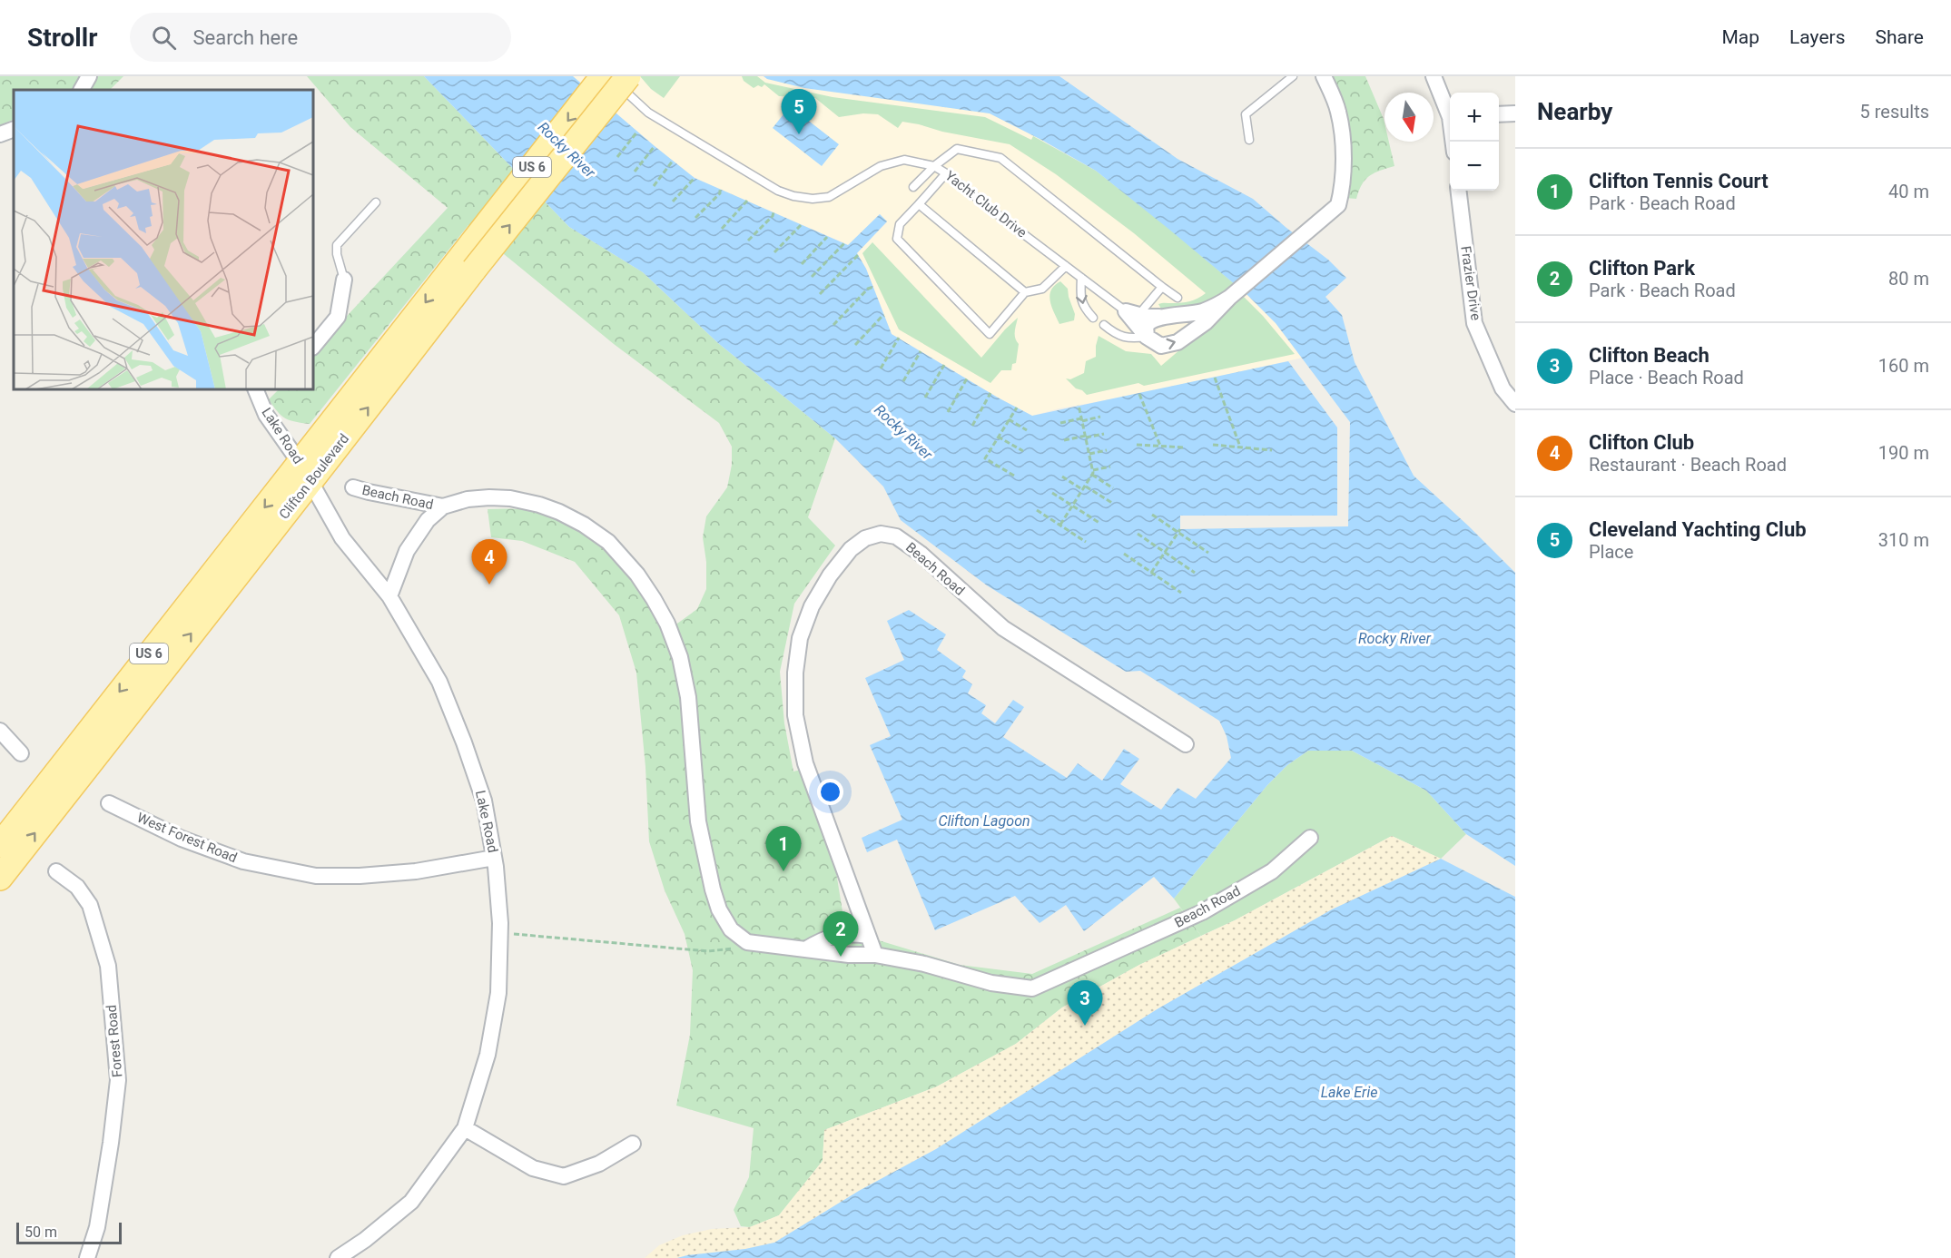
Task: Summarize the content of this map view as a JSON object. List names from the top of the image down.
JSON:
{
  "streets": {
    "main road": ["US 6", "Clifton Boulevard"],
    "street": [
      "Yacht Club Drive",
      "Frazier Drive",
      "Lake Road",
      "Beach Road",
      "West Forest Road",
      "Forest Road"
    ]
  },
  "crossings": [
    ["Yacht Club Drive", "Clifton Boulevard"],
    ["Lake Road", "Clifton Boulevard"],
    ["Lake Road", "Beach Road"],
    ["Lake Road", "West Forest Road"]
  ],
  "water": ["Rocky River", "Clifton Lagoon", "Lake Erie"],
  "scale_bar": "50 m",
  "north": "bottom",
  "page": {
    "header": "Strollr",
    "search": "Search here",
    "nav": ["Map", "Layers", "Share"],
    "heading": ["Nearby", "5 results"],
    "pins": [
      "5",
      "4",
      "1",
      "2",
      "3"
    ],
    "map_buttons": ["+", "−"],
    "list": [
      {
        "mark": "1",
        "name": "Clifton Tennis Court",
        "note": "Park · Beach Road",
        "value": "40 m"
      },
      {
        "mark": "2",
        "name": "Clifton Park",
        "note": "Park · Beach Road",
        "value": "80 m"
      },
      {
        "mark": "3",
        "name": "Clifton Beach",
        "note": "Place · Beach Road",
        "value": "160 m"
      },
      {
        "mark": "4",
        "name": "Clifton Club",
        "note": "Restaurant · Beach Road",
        "value": "190 m"
      },
      {
        "mark": "5",
        "name": "Cleveland Yachting Club",
        "note": "Place",
        "value": "310 m"
      }
    ],
    "scale": "50 m"
  }
}
